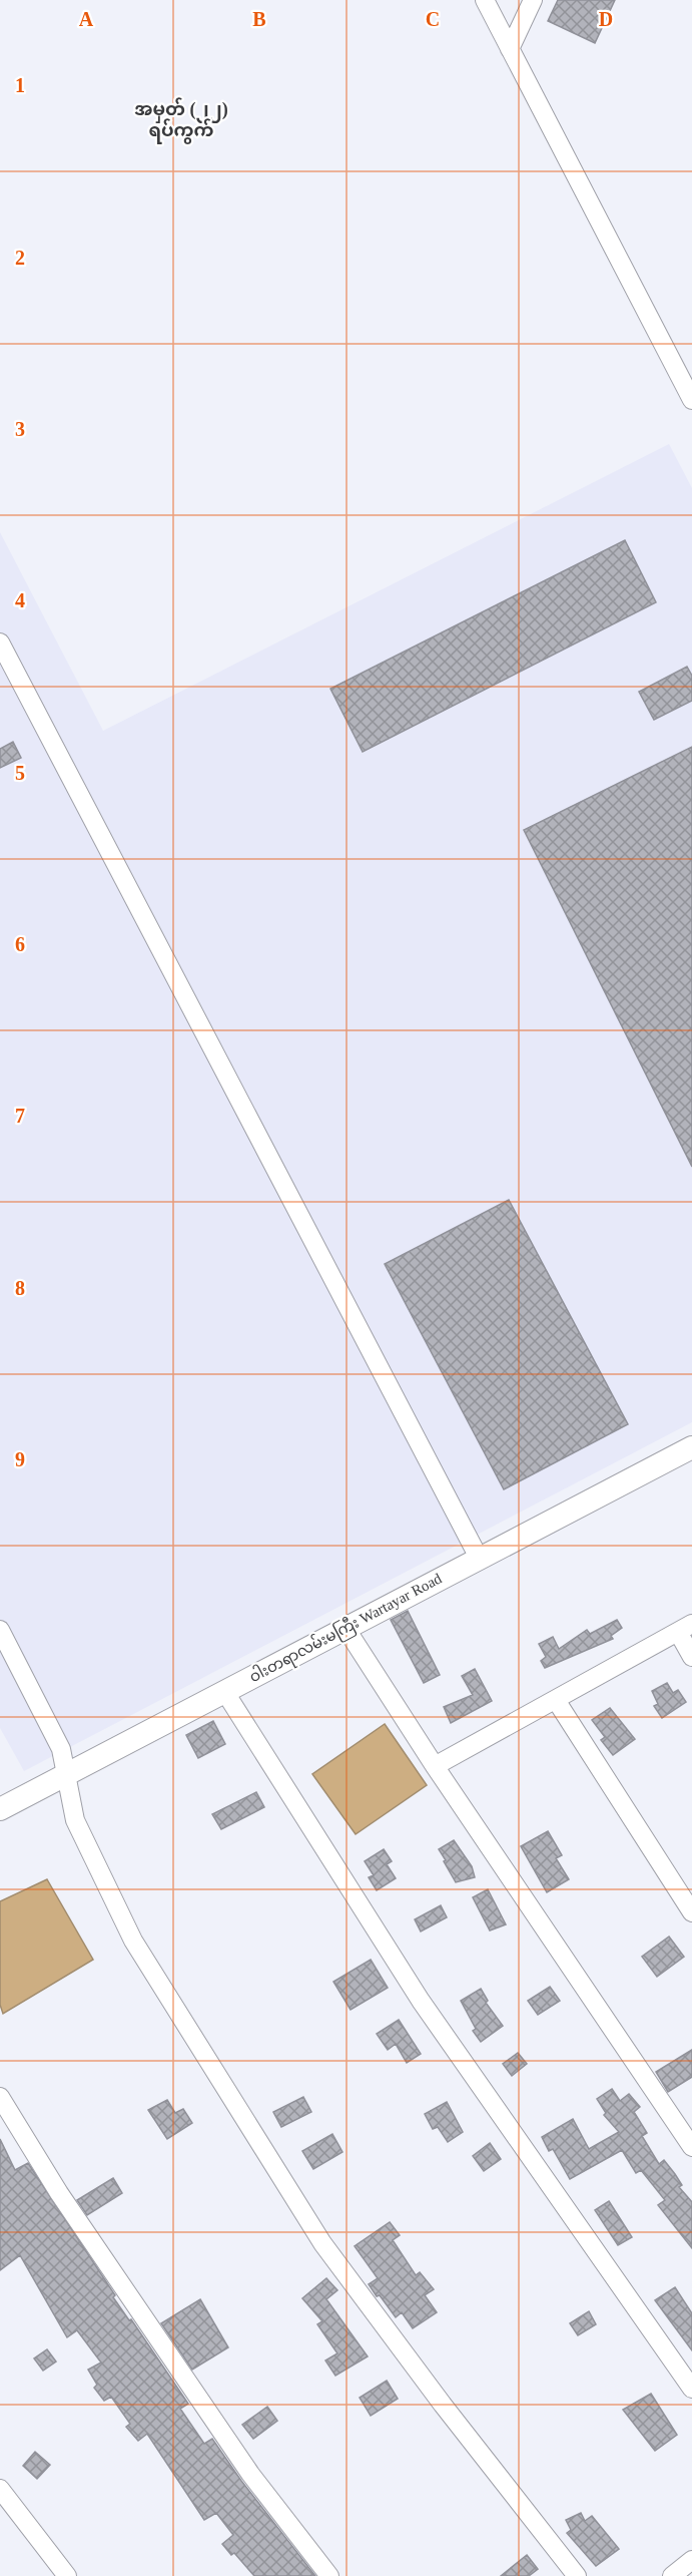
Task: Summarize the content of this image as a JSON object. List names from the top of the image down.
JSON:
{
  "streets": {
    "street": ["ဝါးတရာလမ်းမကြီး Wartayar Road"]
  },
  "districts": ["အမှတ် (၂၂) ရပ်ကွက်"],
  "grid": {
    "columns": [
      "A",
      "B",
      "C",
      "D"
    ],
    "rows": [
      "1",
      "2",
      "3",
      "4",
      "5",
      "6",
      "7",
      "8",
      "9"
    ]
  }
}
